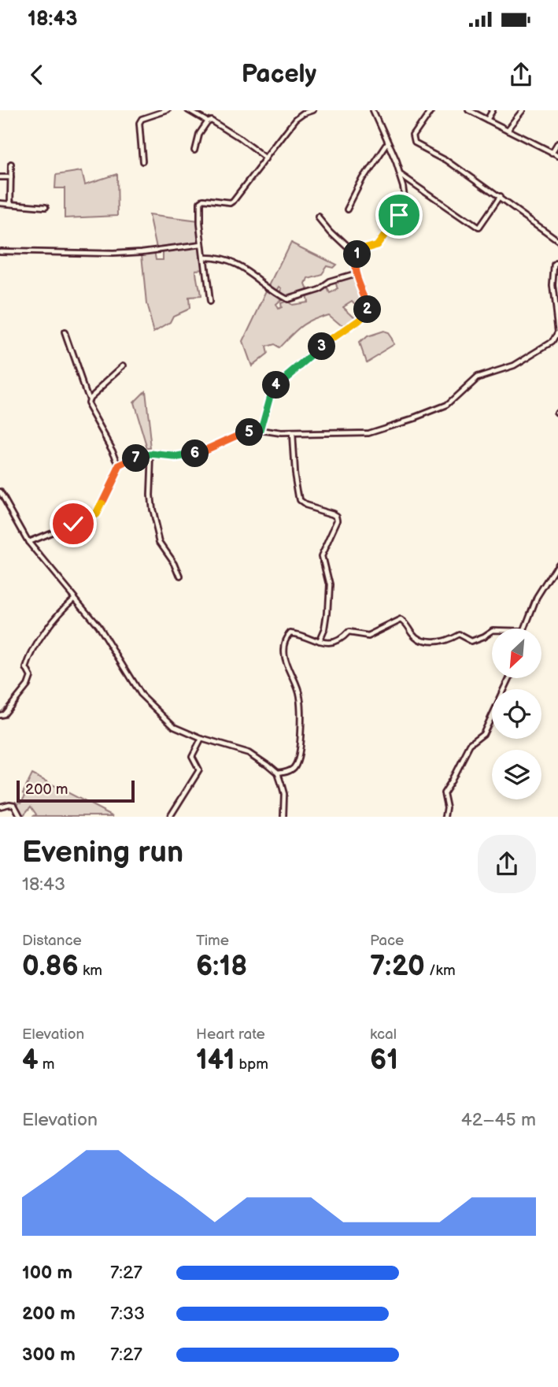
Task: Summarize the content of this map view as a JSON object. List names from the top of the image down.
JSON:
{
  "scale_bar": "200 m",
  "north": "bottom left",
  "page": {
    "status": "18:43",
    "header": "Pacely",
    "pins": [
      "1",
      "2",
      "3",
      "4",
      "5",
      "6",
      "7"
    ],
    "scale": "200 m",
    "heading": ["Evening run", "18:43"],
    "stats": [
      ["Distance", "0.86 km"],
      ["Time", "6:18"],
      ["Pace", "7:20 /km"],
      ["Elevation", "4 m"],
      ["Heart rate", "141 bpm"],
      ["kcal", "61"]
    ],
    "chart": ["Elevation", "42–45 m"],
    "list": [
      {
        "name": "100 m",
        "note": "7:27"
      },
      {
        "name": "200 m",
        "note": "7:33"
      },
      {
        "name": "300 m",
        "note": "7:27"
      }
    ]
  }
}
